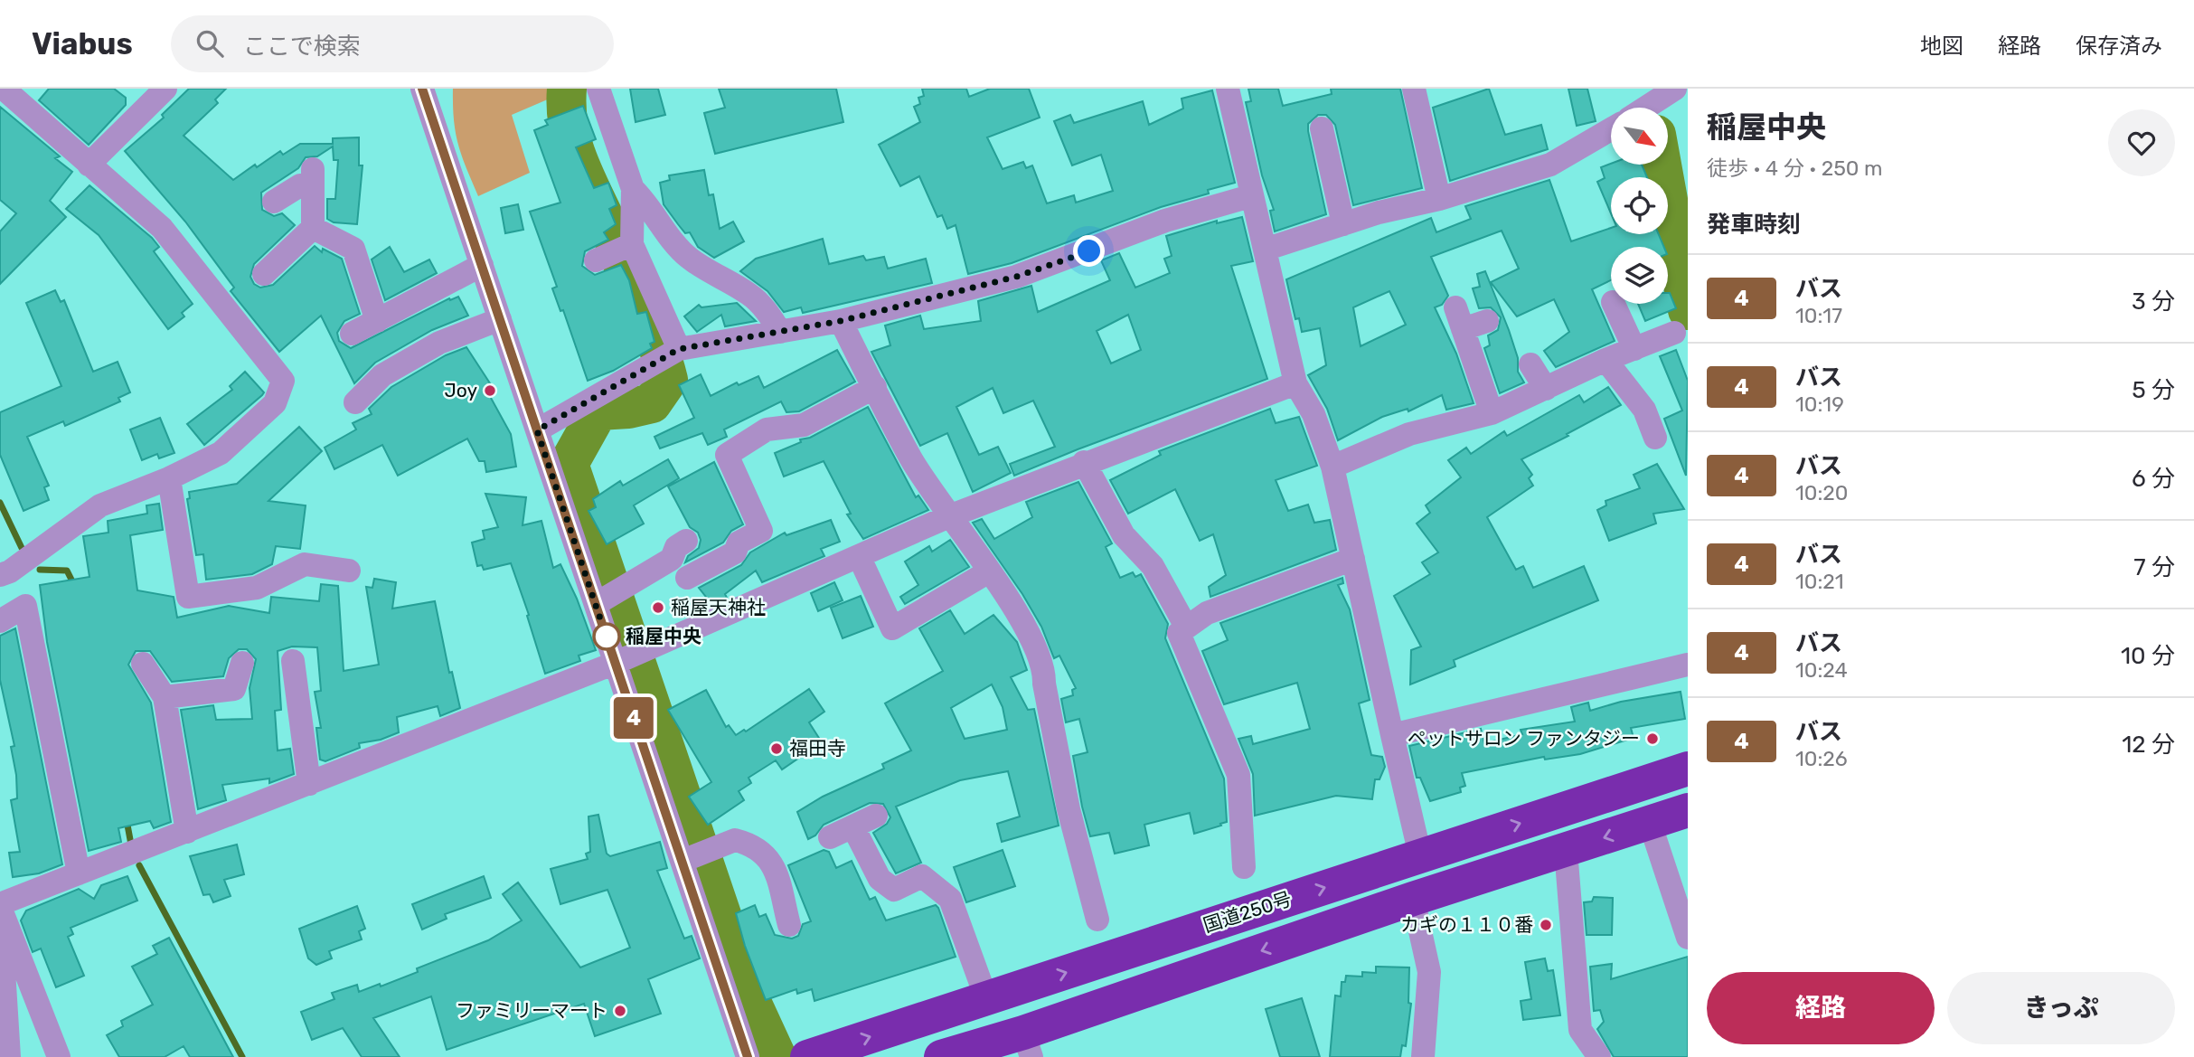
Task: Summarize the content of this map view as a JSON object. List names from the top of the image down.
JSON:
{
  "streets": {
    "highway": ["国道250号"]
  },
  "places": [
    "Joy",
    "稲屋天神社",
    "稲屋中央",
    "ペットサロン ファンタジー",
    "福田寺",
    "カギの１１０番",
    "ファミリーマート"
  ],
  "lines": ["bus line 4"],
  "north": "bottom right",
  "page": {
    "header": "Viabus",
    "search": "ここで検索",
    "nav": ["地図", "経路", "保存済み"],
    "on_map": "4",
    "heading": [
      ["稲屋中央", "徒歩 · 4 分 · 250 m"],
      "発車時刻"
    ],
    "list": [
      {
        "mark": "4",
        "name": "バス",
        "note": "10:17",
        "value": "3 分"
      },
      {
        "mark": "4",
        "name": "バス",
        "note": "10:19",
        "value": "5 分"
      },
      {
        "mark": "4",
        "name": "バス",
        "note": "10:20",
        "value": "6 分"
      },
      {
        "mark": "4",
        "name": "バス",
        "note": "10:21",
        "value": "7 分"
      },
      {
        "mark": "4",
        "name": "バス",
        "note": "10:24",
        "value": "10 分"
      },
      {
        "mark": "4",
        "name": "バス",
        "note": "10:26",
        "value": "12 分"
      }
    ],
    "buttons": ["経路", "きっぷ"]
  }
}
